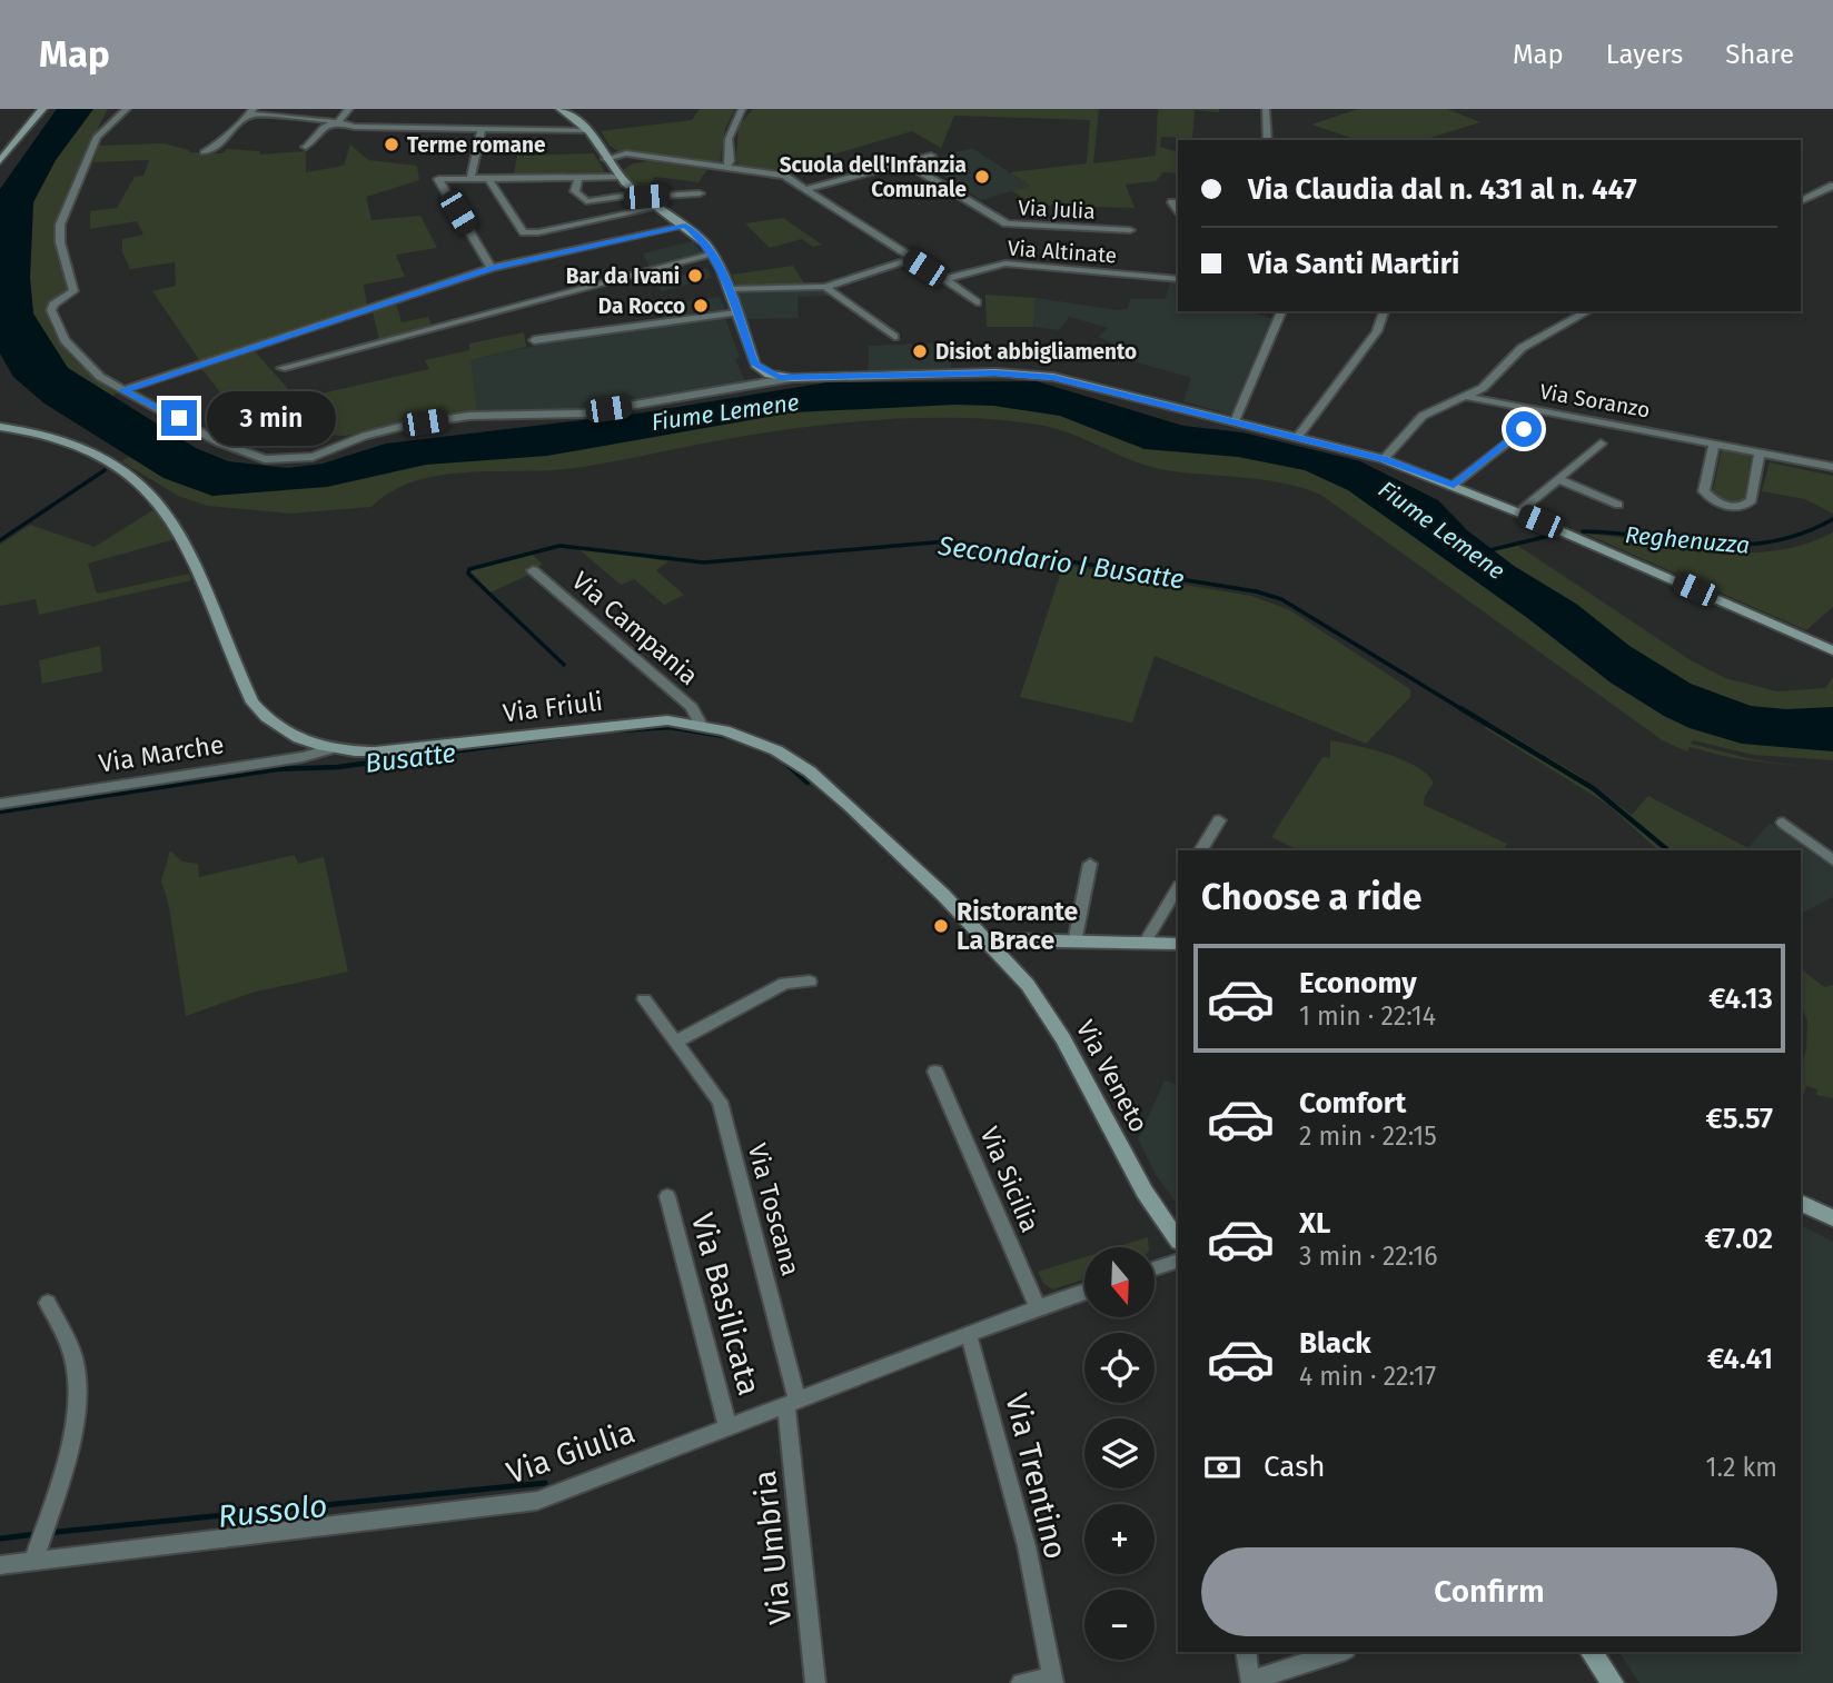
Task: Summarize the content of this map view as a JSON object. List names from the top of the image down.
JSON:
{
  "streets": {
    "street": [
      "Via Julia",
      "Via Altinate",
      "Via Soranzo",
      "Via Campania",
      "Via Friuli",
      "Via Marche",
      "Via Veneto",
      "Via Sicilia",
      "Via Toscana",
      "Via Basilicata",
      "Via Giulia",
      "Via Trentino",
      "Via Umbria"
    ]
  },
  "crossings": [
    ["Via Campania", "Via Friuli"],
    ["Via Friuli", "Via Marche"],
    ["Via Friuli", "Via Veneto"],
    ["Via Sicilia", "Via Giulia"],
    ["Via Toscana", "Via Giulia"],
    ["Via Toscana", "Via Umbria"],
    ["Via Basilicata", "Via Giulia"],
    ["Via Giulia", "Via Trentino"],
    ["Via Giulia", "Via Umbria"]
  ],
  "water": [
    "Fiume Lemene",
    "Reghenuzza",
    "Secondario I Busatte",
    "Busatte",
    "Russolo"
  ],
  "places": [
    "Terme romane",
    "Scuola dell'Infanzia Comunale",
    "Bar da Ivani",
    "Da Rocco",
    "Disiot abbigliamento",
    "Ristorante La Brace"
  ],
  "north": "bottom",
  "page": {
    "header": "Map",
    "nav": ["Map", "Layers", "Share"],
    "banner": ["Via Claudia dal n. 431 al n. 447", "Via Santi Martiri"],
    "bubble": "3 min",
    "heading": "Choose a ride",
    "list": [
      {
        "name": "Economy",
        "note": "1 min · 22:14",
        "value": "€4.13"
      },
      {
        "name": "Comfort",
        "note": "2 min · 22:15",
        "value": "€5.57"
      },
      {
        "name": "XL",
        "note": "3 min · 22:16",
        "value": "€7.02"
      },
      {
        "name": "Black",
        "note": "4 min · 22:17",
        "value": "€4.41"
      }
    ],
    "map_buttons": ["+", "−"],
    "pay": ["Cash", "1.2 km"],
    "buttons": "Confirm"
  }
}
